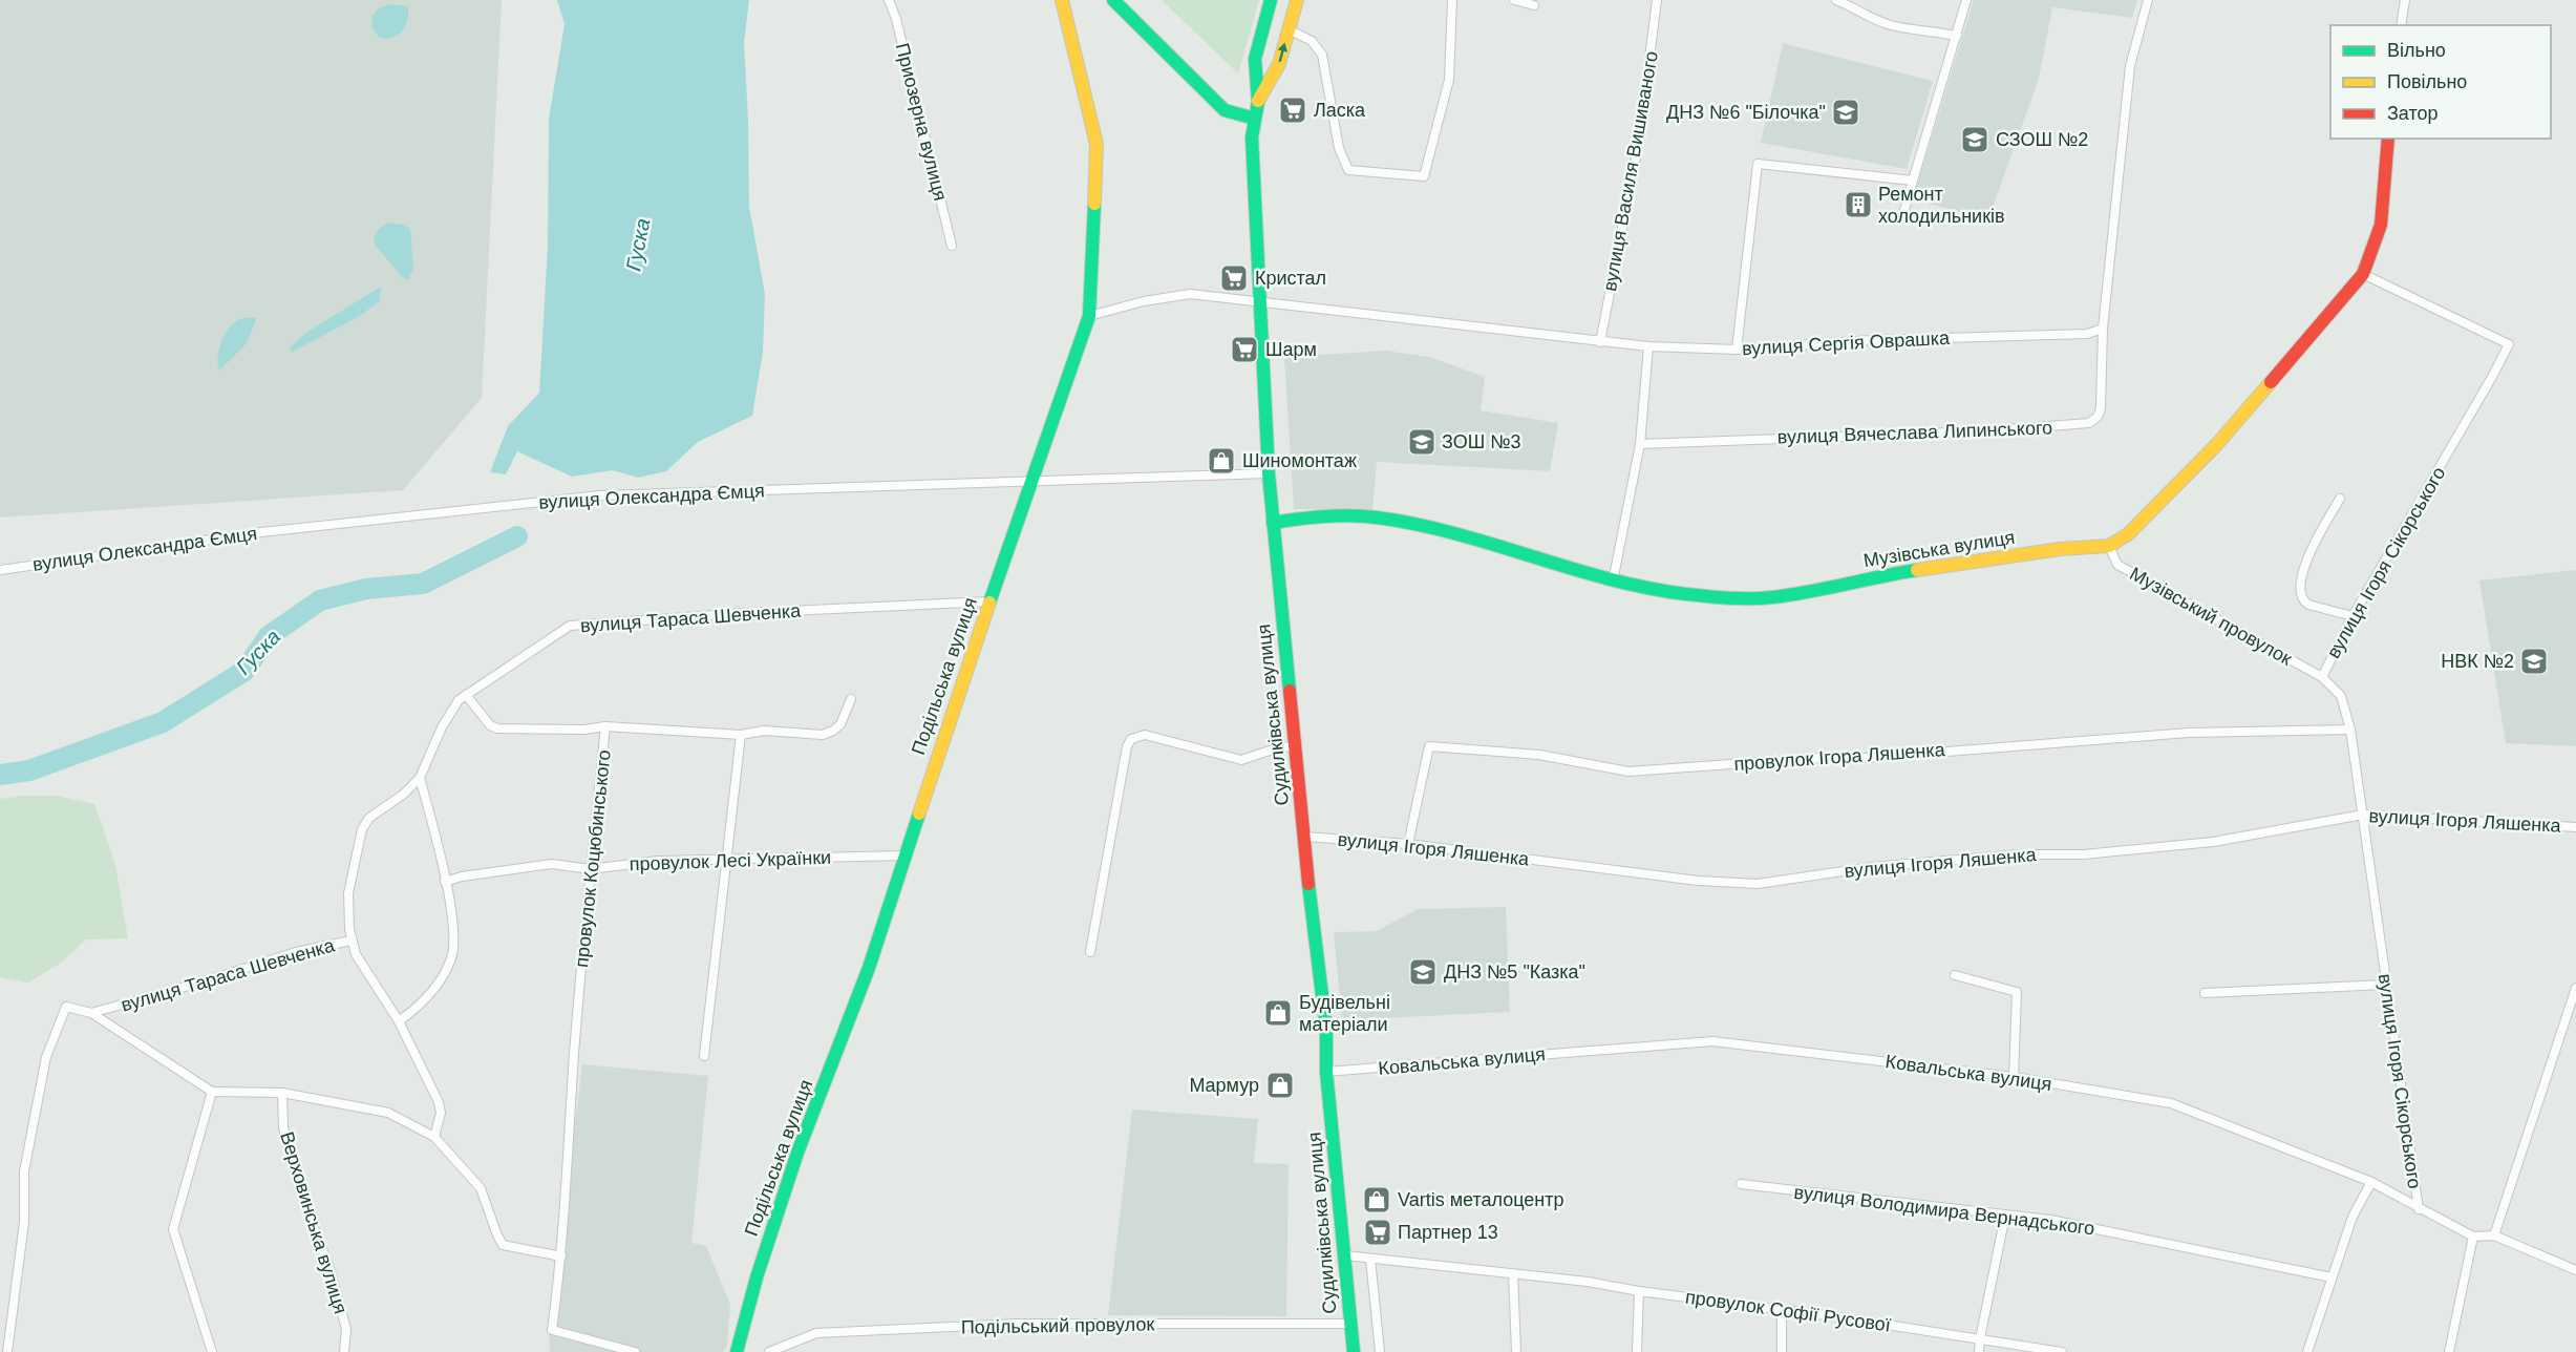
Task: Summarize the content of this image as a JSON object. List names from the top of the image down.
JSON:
{
  "streets": {
    "street": [
      "Приозерна вулиця",
      "вулиця Василя Вишиваного",
      "вулиця Сергія Оврашка",
      "вулиця Вячеслава Липинського",
      "вулиця Олександра Ємця",
      "Музівська вулиця",
      "вулиця Ігоря Сікорського",
      "Музівський провулок",
      "вулиця Тараса Шевченка",
      "Подільська вулиця",
      "Судилківська вулиця",
      "провулок Ігора Ляшенка",
      "вулиця Ігоря Ляшенка",
      "провулок Коцюбинського",
      "провулок Лесі Українки",
      "Ковальська вулиця",
      "вулиця Володимира Вернадського",
      "Верховинська вулиця",
      "провулок Софії Русової",
      "Подільський провулок"
    ]
  },
  "crossings": [
    ["вулиця Василя Вишиваного", "вулиця Сергія Оврашка"],
    ["вулиця Сергія Оврашка", "вулиця Вячеслава Липинського"],
    ["вулиця Сергія Оврашка", "Подільська вулиця"],
    ["вулиця Сергія Оврашка", "Судилківська вулиця"],
    ["вулиця Олександра Ємця", "Подільська вулиця"],
    ["вулиця Олександра Ємця", "Судилківська вулиця"],
    ["Музівська вулиця", "Музівський провулок"],
    ["Музівська вулиця", "Судилківська вулиця"],
    ["вулиця Ігоря Сікорського", "Музівський провулок"],
    ["вулиця Ігоря Сікорського", "провулок Ігора Ляшенка"],
    ["вулиця Ігоря Сікорського", "вулиця Ігоря Ляшенка"],
    ["вулиця Ігоря Сікорського", "Ковальська вулиця"],
    ["вулиця Тараса Шевченка", "Подільська вулиця"],
    ["Подільська вулиця", "провулок Лесі Українки"],
    ["Судилківська вулиця", "вулиця Ігоря Ляшенка"],
    ["Судилківська вулиця", "Ковальська вулиця"],
    ["Судилківська вулиця", "провулок Софії Русової"],
    ["Судилківська вулиця", "Подільський провулок"],
    ["провулок Ігора Ляшенка", "вулиця Ігоря Ляшенка"],
    ["провулок Коцюбинського", "провулок Лесі Українки"]
  ],
  "water": ["Гуска"],
  "places": {
    "supermarket": [
      "Ласка",
      "Кристал",
      "Шарм",
      "Партнер 13"
    ],
    "school or university": [
      "ДНЗ №6 \"Білочка\"",
      "СЗОШ №2",
      "ЗОШ №3",
      "НВК №2",
      "ДНЗ №5 \"Казка\""
    ],
    "building": ["Ремонт холодильників"],
    "shop": [
      "Шиномонтаж",
      "Будівельні матеріали",
      "Мармур",
      "Vartis металоцентр"
    ]
  },
  "legend": ["Вільно", "Повільно", "Затор"]
}
